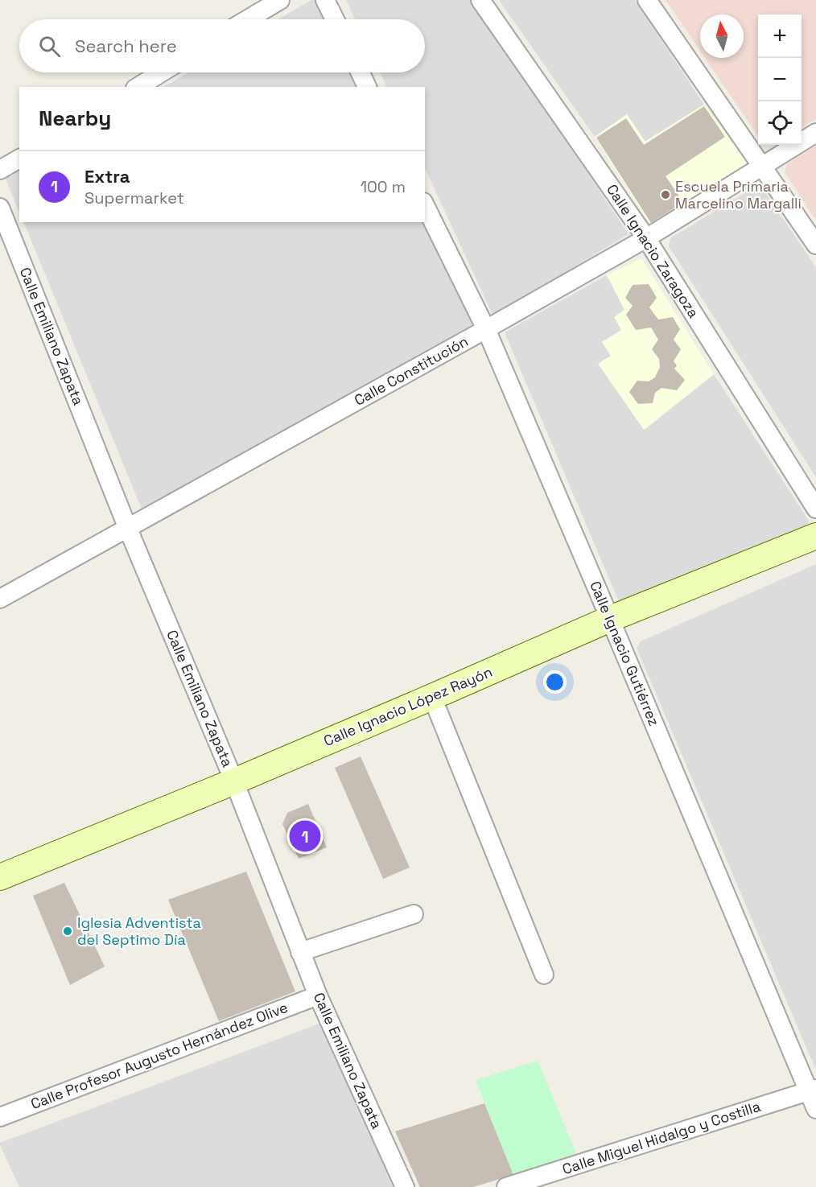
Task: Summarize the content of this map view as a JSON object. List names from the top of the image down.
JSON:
{
  "streets": {
    "main road": ["Calle Ignacio López Rayón"],
    "street": [
      "Calle Ignacio Zaragoza",
      "Calle Emiliano Zapata",
      "Calle Constitución",
      "Calle Ignacio Gutiérrez",
      "Calle Profesor Augusto Hernández Olive",
      "Calle Miguel Hidalgo y Costilla"
    ]
  },
  "crossings": [
    ["Calle Ignacio Zaragoza", "Calle Constitución"],
    ["Calle Emiliano Zapata", "Calle Constitución"],
    ["Calle Emiliano Zapata", "Calle Ignacio López Rayón"],
    ["Calle Emiliano Zapata", "Calle Profesor Augusto Hernández Olive"],
    ["Calle Constitución", "Calle Ignacio Gutiérrez"],
    ["Calle Ignacio Gutiérrez", "Calle Ignacio López Rayón"],
    ["Calle Ignacio Gutiérrez", "Calle Miguel Hidalgo y Costilla"]
  ],
  "places": ["Escuela Primaria Marcelino Margalli", "Iglesia Adventista del Septimo Día"],
  "north": "top",
  "page": {
    "map_buttons": ["+", "−"],
    "search": "Search here",
    "heading": "Nearby",
    "list": [
      {
        "mark": "1",
        "name": "Extra",
        "note": "Supermarket",
        "value": "100 m"
      }
    ],
    "pins": "1"
  }
}
